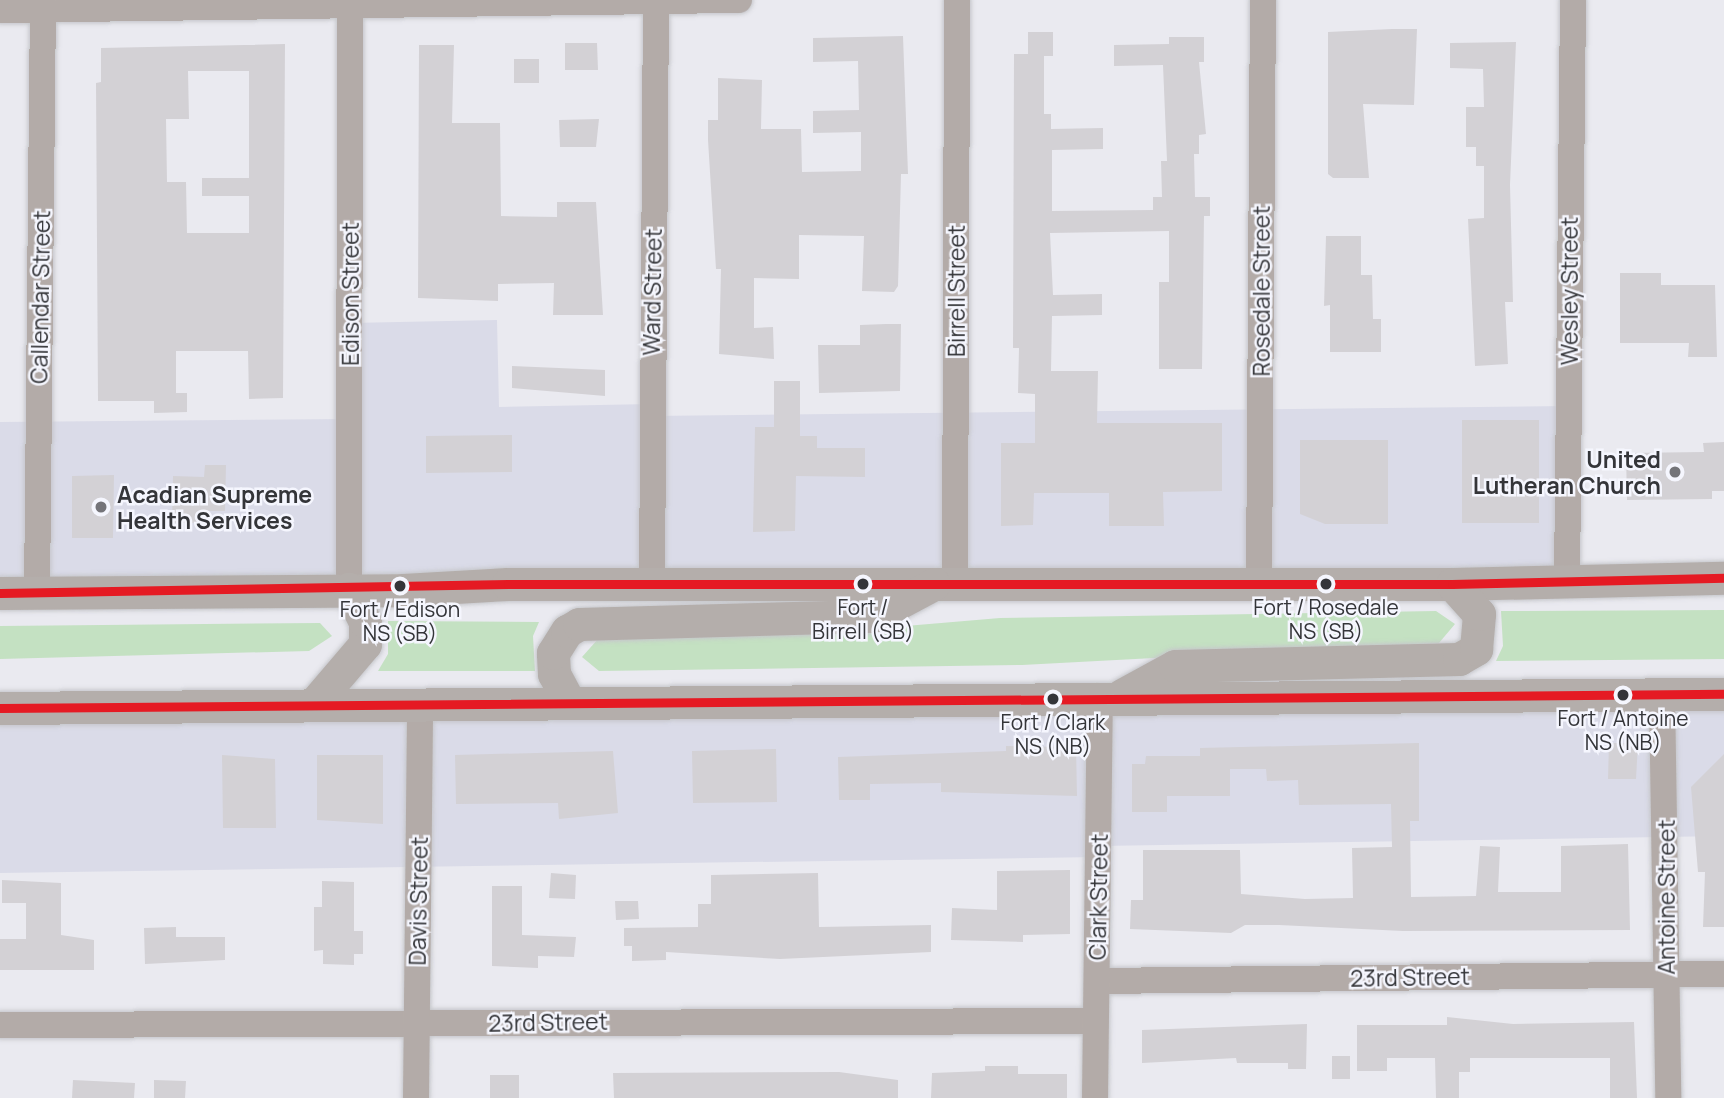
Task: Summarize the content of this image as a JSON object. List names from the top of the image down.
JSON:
{
  "streets": {
    "street": [
      "Birrell Street",
      "Rosedale Street",
      "Wesley Street",
      "Ward Street",
      "Edison Street",
      "Callendar Street",
      "Clark Street",
      "Antoine Street",
      "Davis Street",
      "23rd Street"
    ]
  },
  "crossings": [
    ["Clark Street", "23rd Street"],
    ["Antoine Street", "23rd Street"],
    ["Davis Street", "23rd Street"]
  ],
  "places": [
    "United Lutheran Church",
    "Acadian Supreme Health Services",
    "Fort / Birrell (SB)",
    "Fort / Rosedale NS (SB)",
    "Fort / Edison NS (SB)",
    "Fort / Antoine NS (NB)",
    "Fort / Clark NS (NB)"
  ]
}
